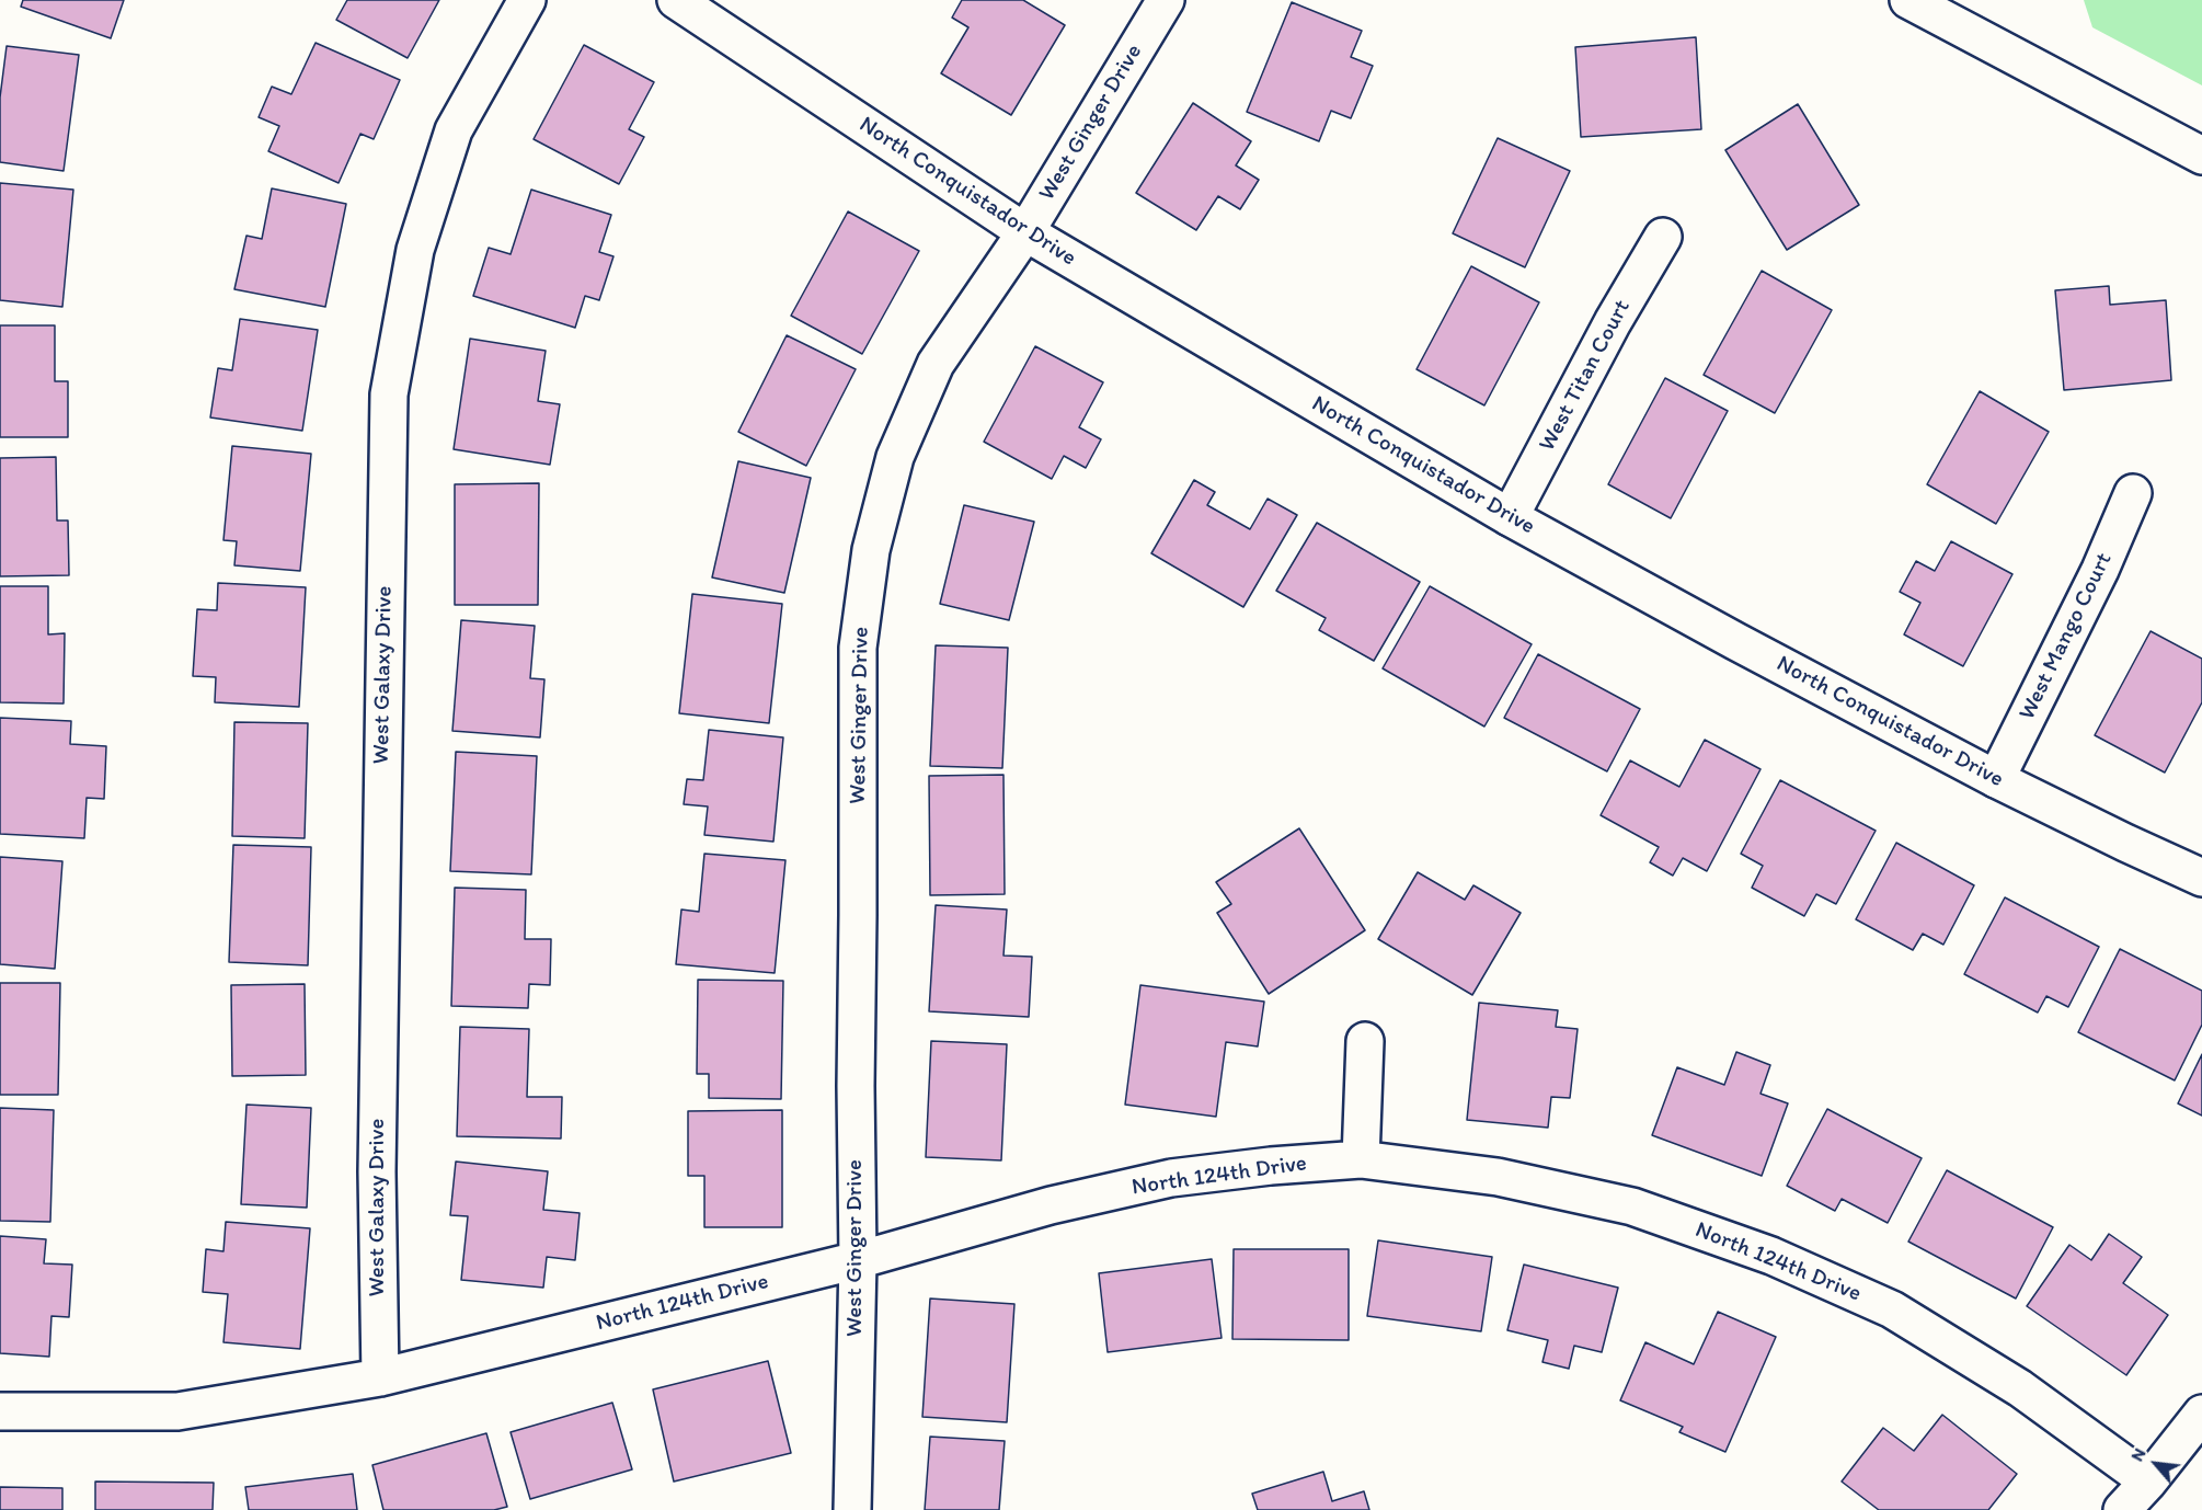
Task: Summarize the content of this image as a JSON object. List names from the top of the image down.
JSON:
{
  "streets": {
    "street": [
      "West Ginger Drive",
      "North Conquistador Drive",
      "West Titan Court",
      "West Mango Court",
      "West Galaxy Drive",
      "North 124th Drive"
    ]
  },
  "crossings": [
    ["West Ginger Drive", "North Conquistador Drive"],
    ["West Ginger Drive", "North 124th Drive"],
    ["North Conquistador Drive", "West Titan Court"],
    ["North Conquistador Drive", "West Mango Court"],
    ["West Galaxy Drive", "North 124th Drive"]
  ],
  "north": "top left"
}
